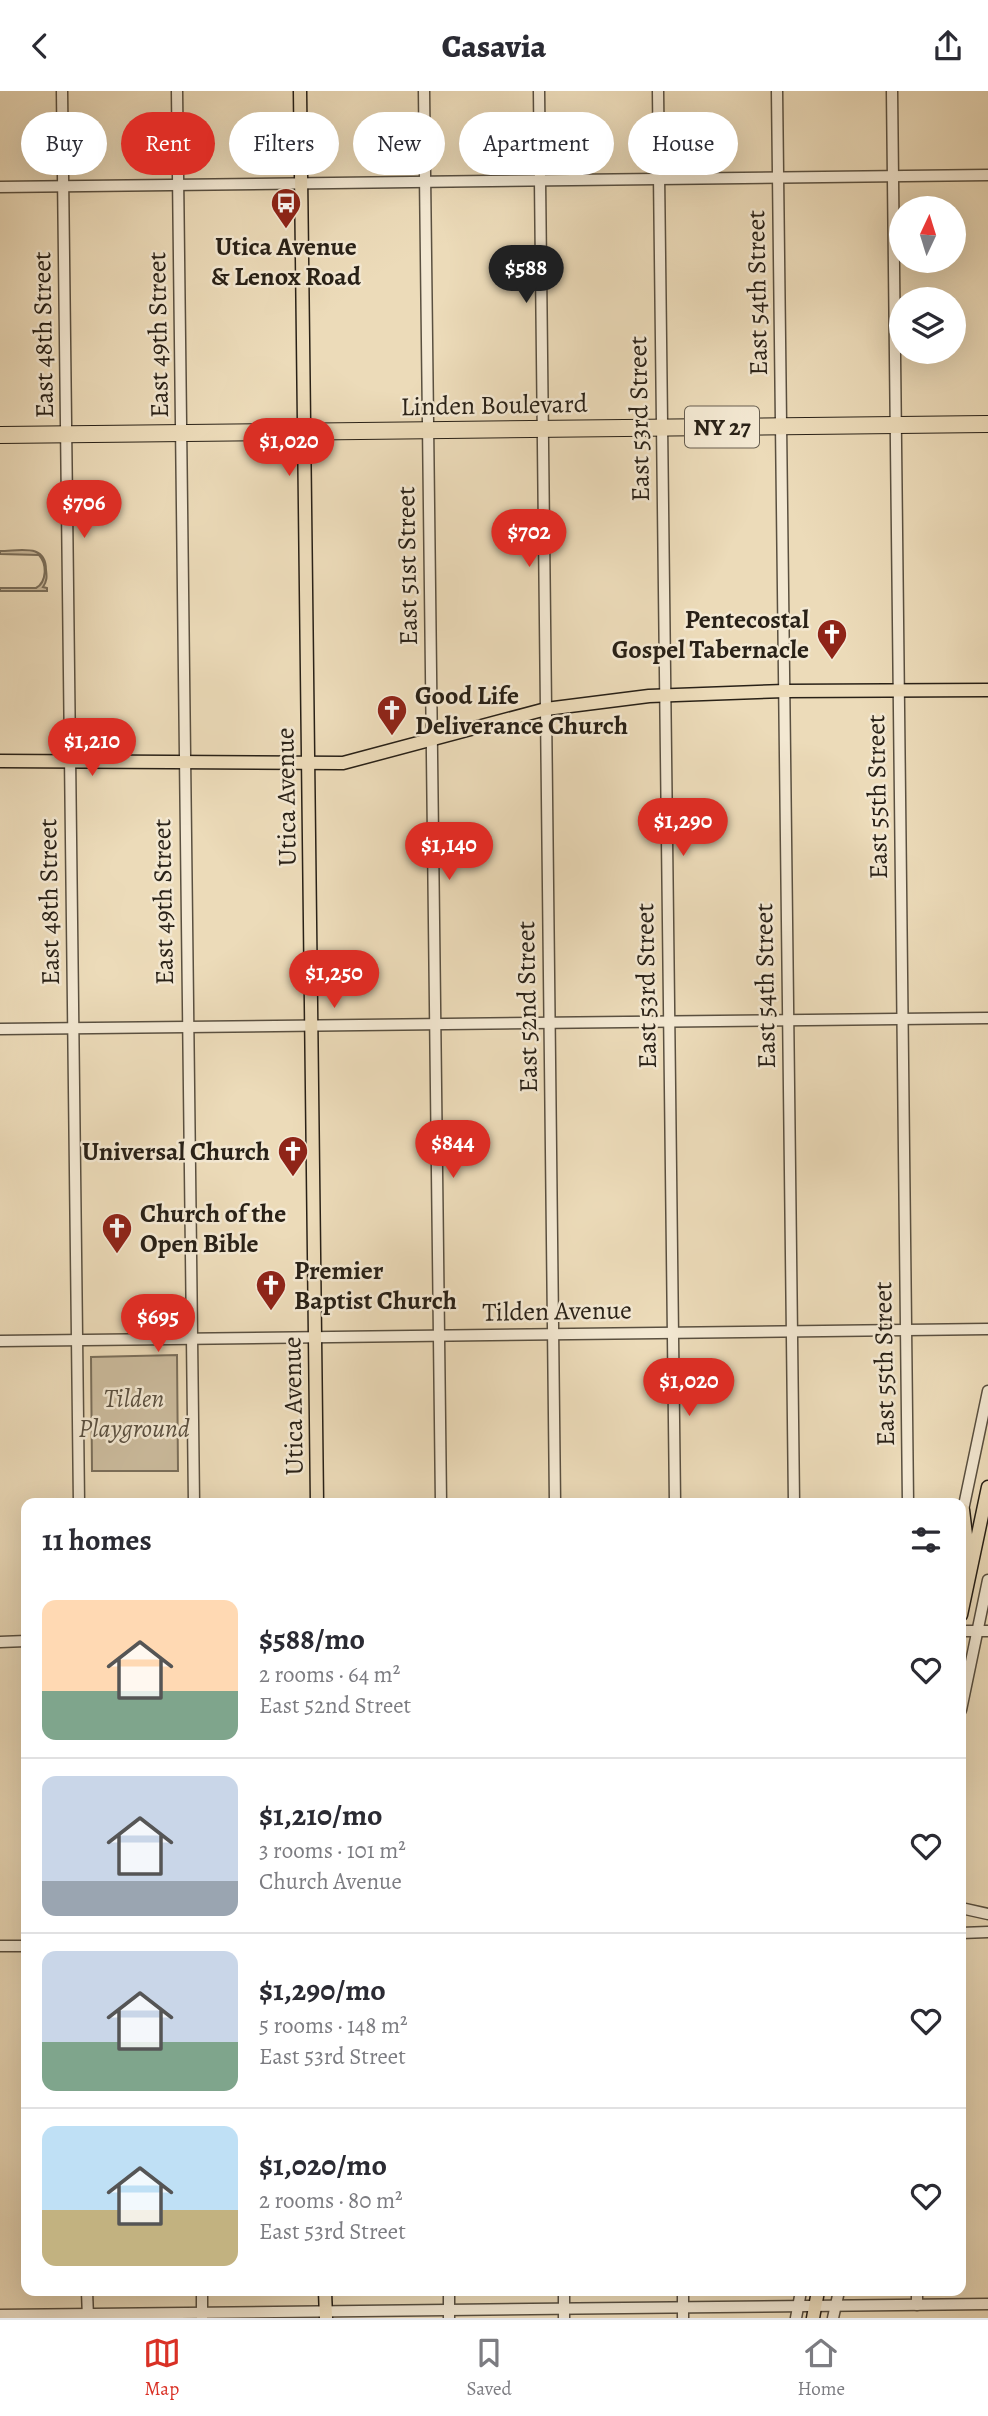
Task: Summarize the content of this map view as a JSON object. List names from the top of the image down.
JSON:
{
  "streets": {
    "highway": ["Linden Boulevard", "NY 27"],
    "main road": ["Utica Avenue"],
    "street": [
      "East 54th Street",
      "East 48th Street",
      "East 49th Street",
      "East 53rd Street",
      "East 51st Street",
      "East 55th Street",
      "East 52nd Street",
      "Tilden Avenue"
    ]
  },
  "crossings": [
    ["East 54th Street", "Linden Boulevard"],
    ["East 54th Street", "Tilden Avenue"],
    ["East 48th Street", "Linden Boulevard"],
    ["East 48th Street", "Tilden Avenue"],
    ["East 49th Street", "Linden Boulevard"],
    ["East 49th Street", "Tilden Avenue"],
    ["Linden Boulevard", "East 53rd Street"],
    ["Linden Boulevard", "East 51st Street"],
    ["Linden Boulevard", "Utica Avenue"],
    ["Linden Boulevard", "East 55th Street"],
    ["Linden Boulevard", "East 52nd Street"],
    ["East 53rd Street", "Tilden Avenue"],
    ["East 51st Street", "Tilden Avenue"],
    ["Utica Avenue", "Tilden Avenue"],
    ["East 55th Street", "Tilden Avenue"],
    ["East 52nd Street", "Tilden Avenue"]
  ],
  "parks": ["Tilden Playground"],
  "places": {
    "bus stop": ["Utica Avenue & Lenox Road"],
    "church": [
      "Pentecostal Gospel Tabernacle",
      "Good Life Deliverance Church",
      "Universal Church",
      "Church of the Open Bible",
      "Premier Baptist Church"
    ]
  },
  "north": "top",
  "page": {
    "header": "Casavia",
    "chip": [
      "Buy",
      "Rent",
      "Filters",
      "New",
      "Apartment",
      "House"
    ],
    "price": [
      "$588",
      "$1,020",
      "$706",
      "$702",
      "$1,210",
      "$1,290",
      "$1,140",
      "$1,250",
      "$844",
      "$695",
      "$1,020"
    ],
    "heading": "11 homes",
    "list": [
      {
        "name": "$588/mo",
        "note": "2 rooms · 64 m² · East 52nd Street"
      },
      {
        "name": "$1,210/mo",
        "note": "3 rooms · 101 m² · Church Avenue"
      },
      {
        "name": "$1,290/mo",
        "note": "5 rooms · 148 m² · East 53rd Street"
      },
      {
        "name": "$1,020/mo",
        "note": "2 rooms · 80 m² · East 53rd Street"
      }
    ],
    "tabs": ["Map", "Saved", "Home"]
  }
}
